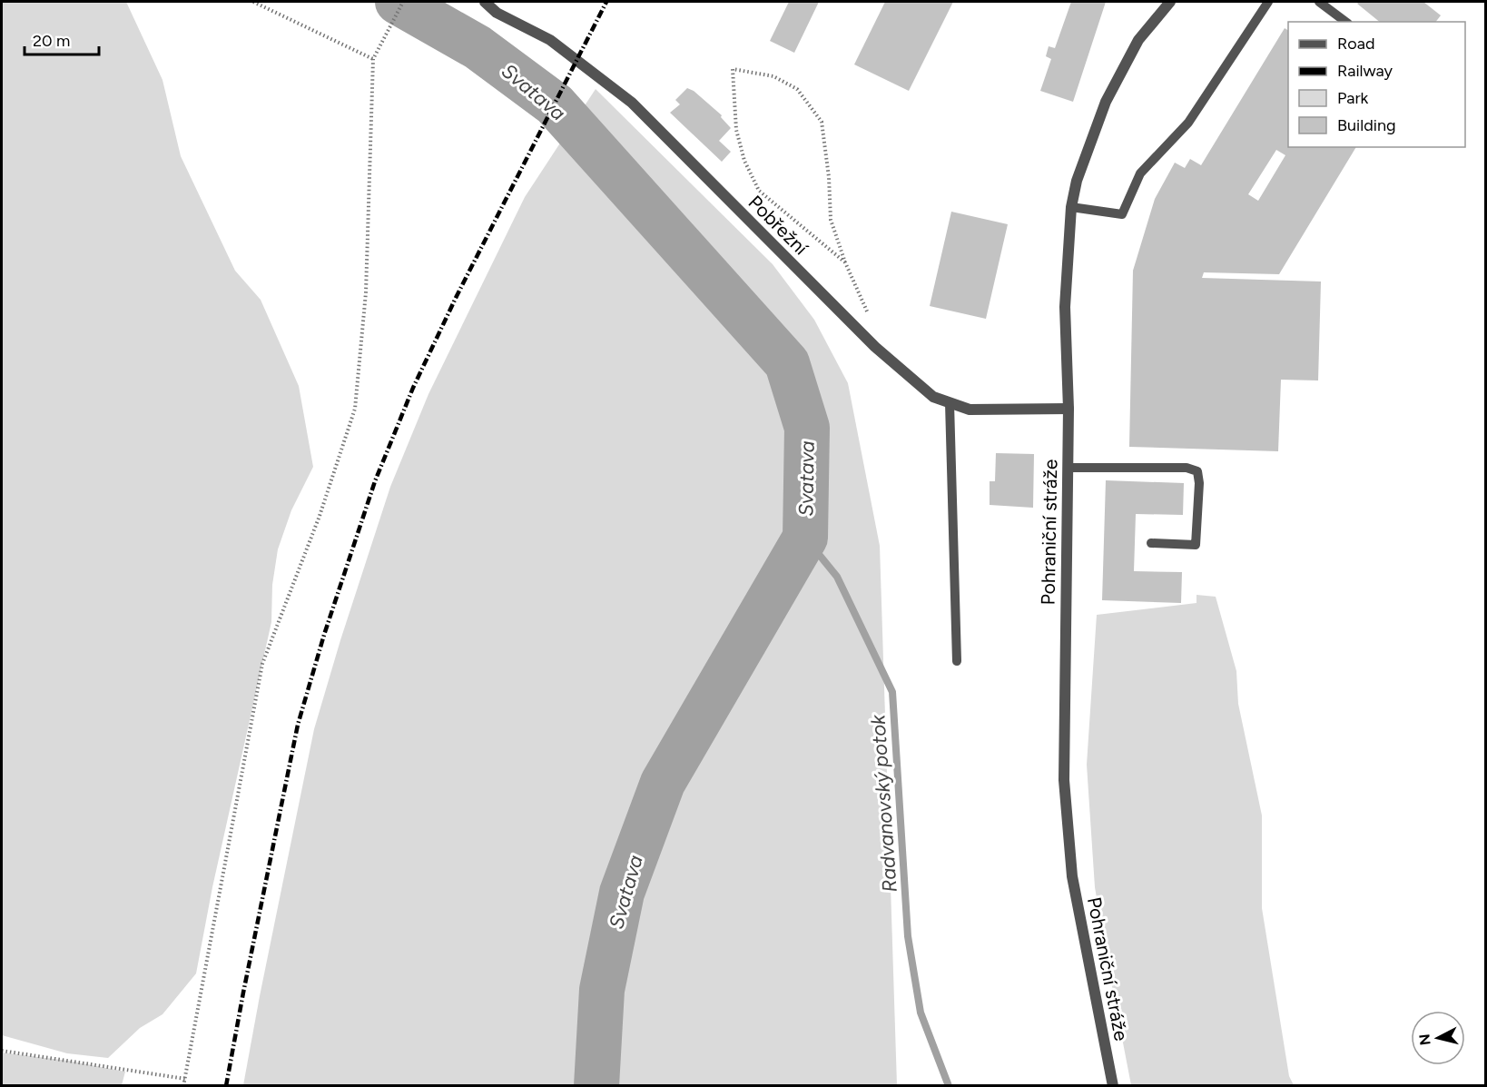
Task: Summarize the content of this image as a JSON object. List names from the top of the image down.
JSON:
{
  "streets": {
    "street": ["Pobřežní", "Pohraniční stráže"]
  },
  "crossings": [
    ["Pobřežní", "Pohraniční stráže"]
  ],
  "water": ["Svatava", "Radvanovský potok"],
  "legend": [
    "Road",
    "Railway",
    "Park",
    "Building"
  ],
  "scale_bar": "20 m",
  "north": "left"
}
